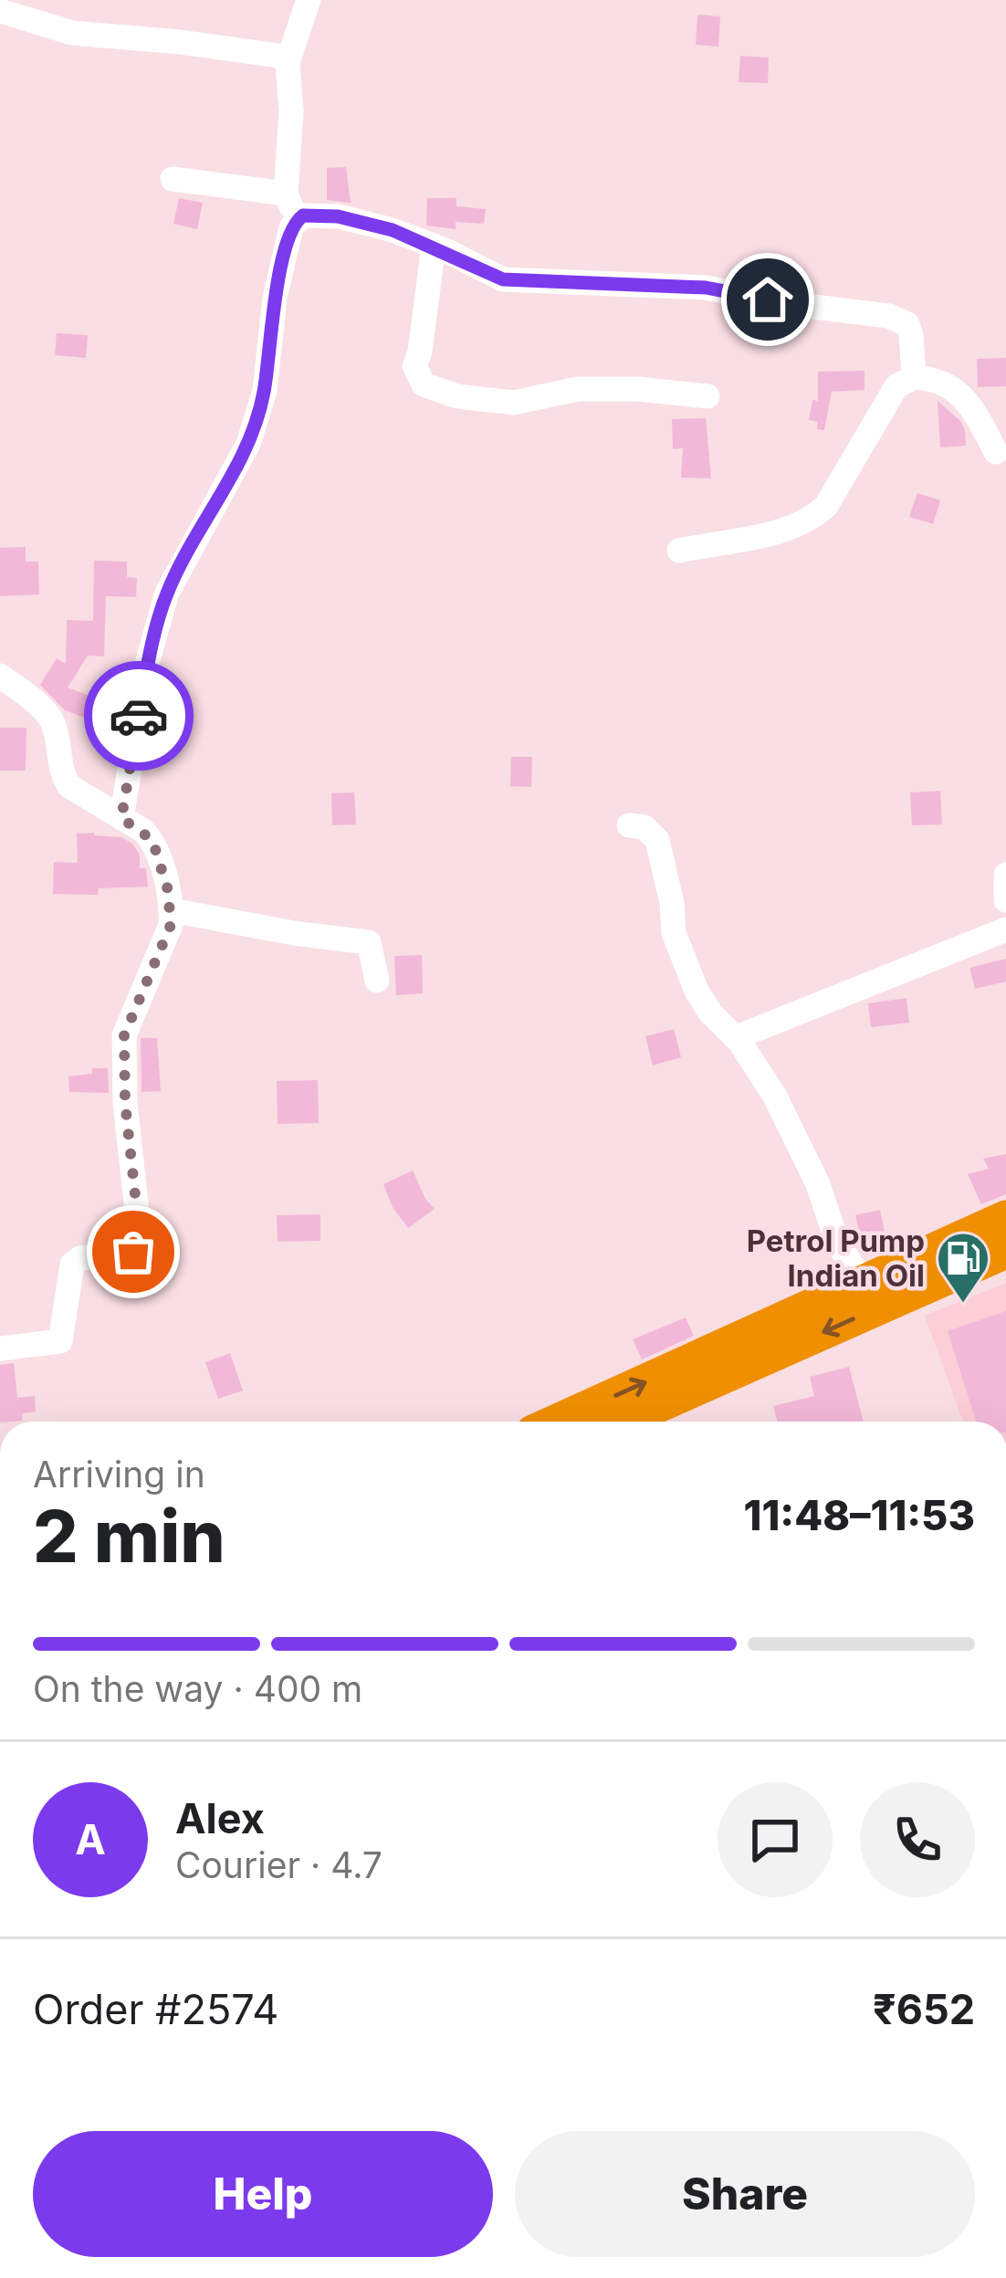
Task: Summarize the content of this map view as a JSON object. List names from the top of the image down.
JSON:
{
  "places": {
    "fuel station": ["Petrol Pump Indian Oil"]
  },
  "page": {
    "heading": ["2 min", "Arriving in", "11:48–11:53"],
    "panel": [
      "Alex",
      "Courier · 4.7",
      "Order #2574",
      "₹652"
    ],
    "bar": "On the way · 400 m",
    "round": "A",
    "buttons": ["Help", "Share"]
  }
}
